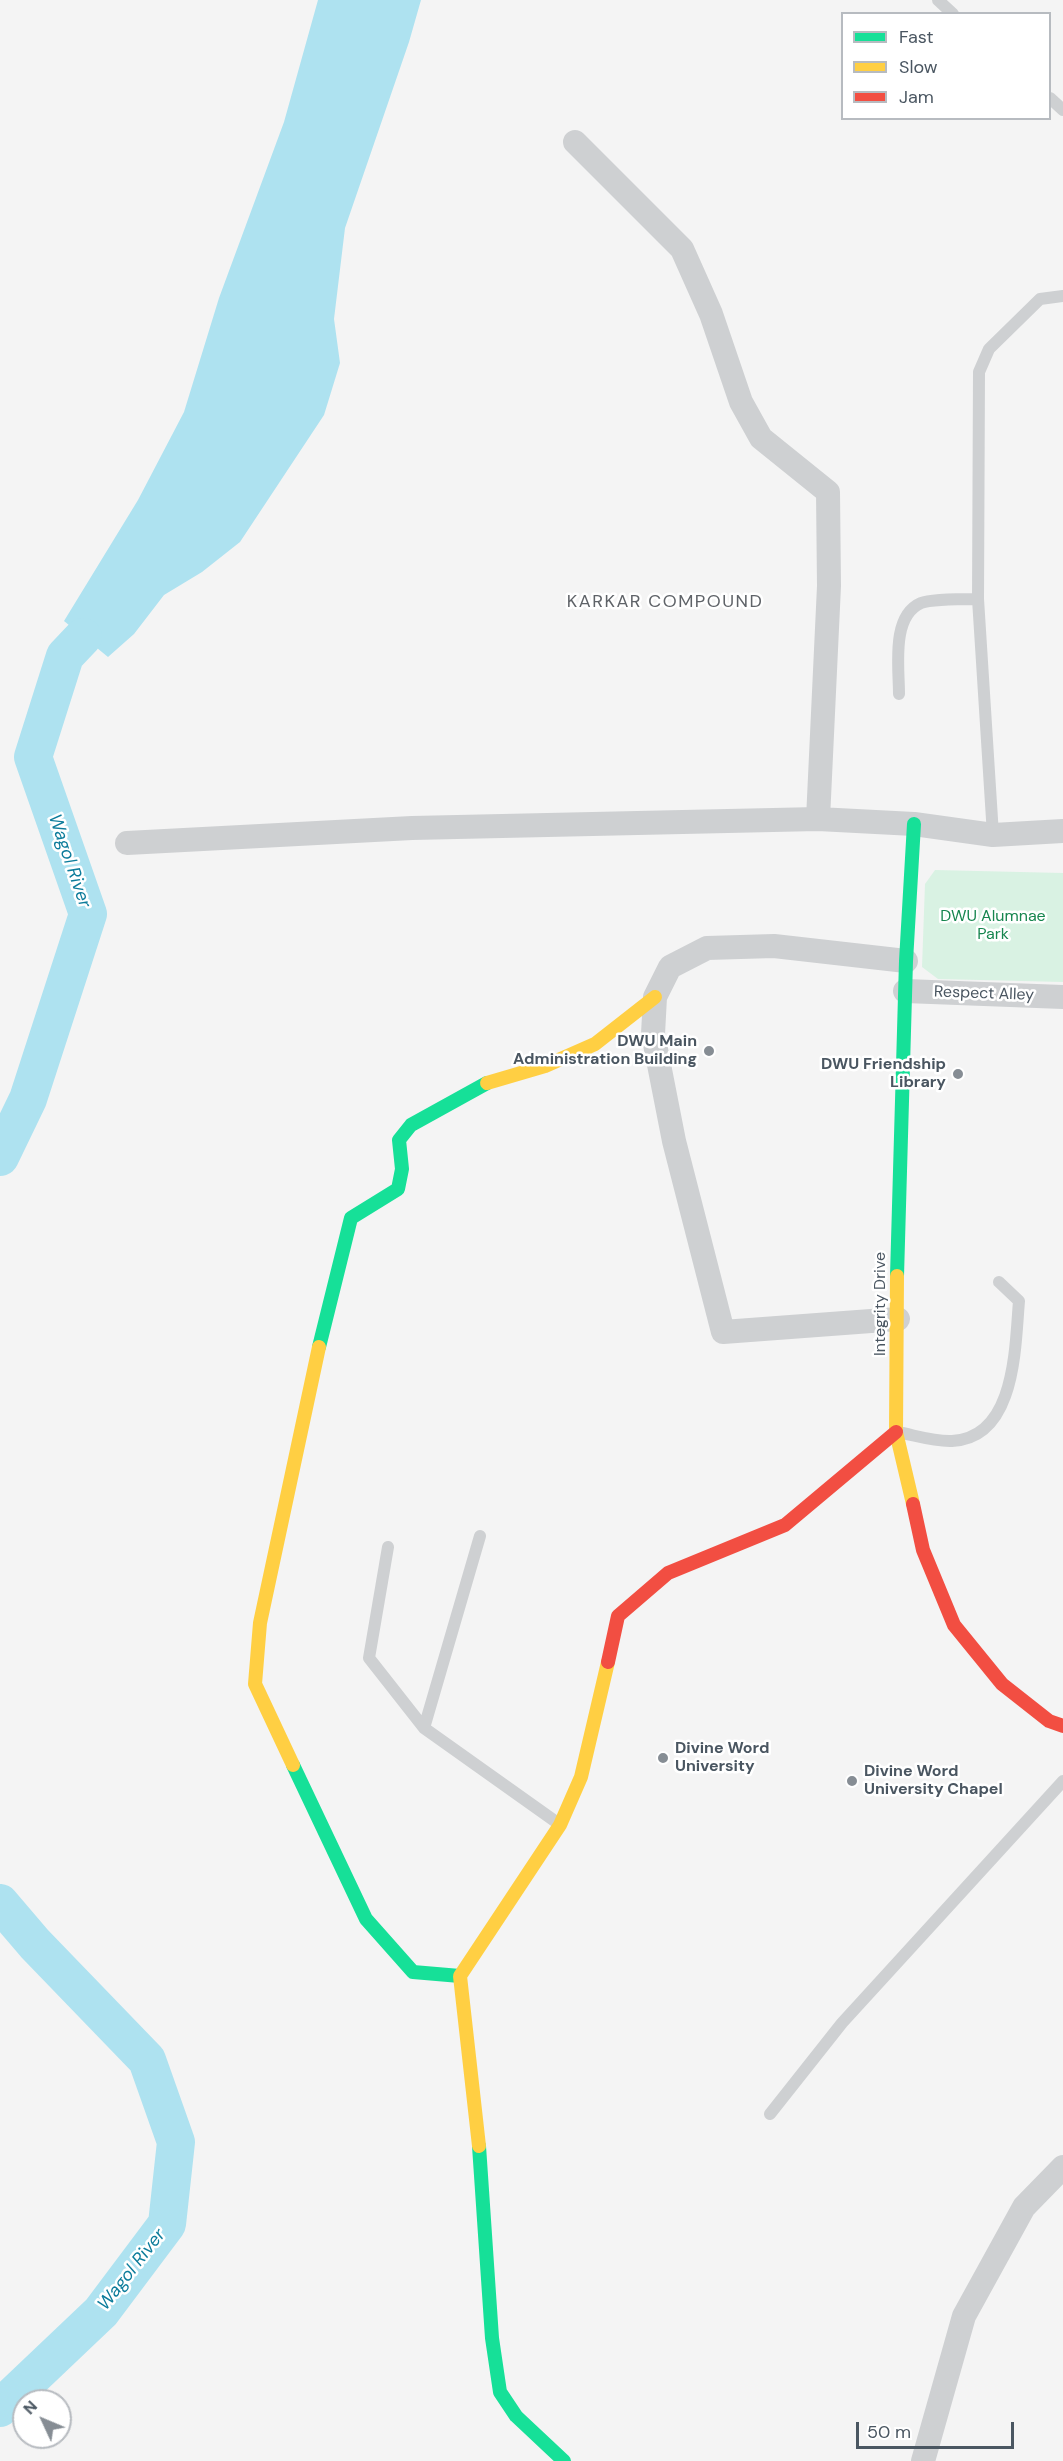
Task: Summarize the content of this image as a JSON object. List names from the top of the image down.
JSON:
{
  "streets": {
    "street": ["Respect Alley", "Integrity Drive"]
  },
  "crossings": [
    ["Respect Alley", "Integrity Drive"]
  ],
  "districts": ["KARKAR COMPOUND"],
  "water": ["Wagol River"],
  "parks": ["DWU Alumnae Park"],
  "places": [
    "DWU Main Administration Building",
    "DWU Friendship Library",
    "Divine Word University",
    "Divine Word University Chapel"
  ],
  "legend": ["Fast", "Slow", "Jam"],
  "scale_bar": "50 m",
  "north": "top left"
}
